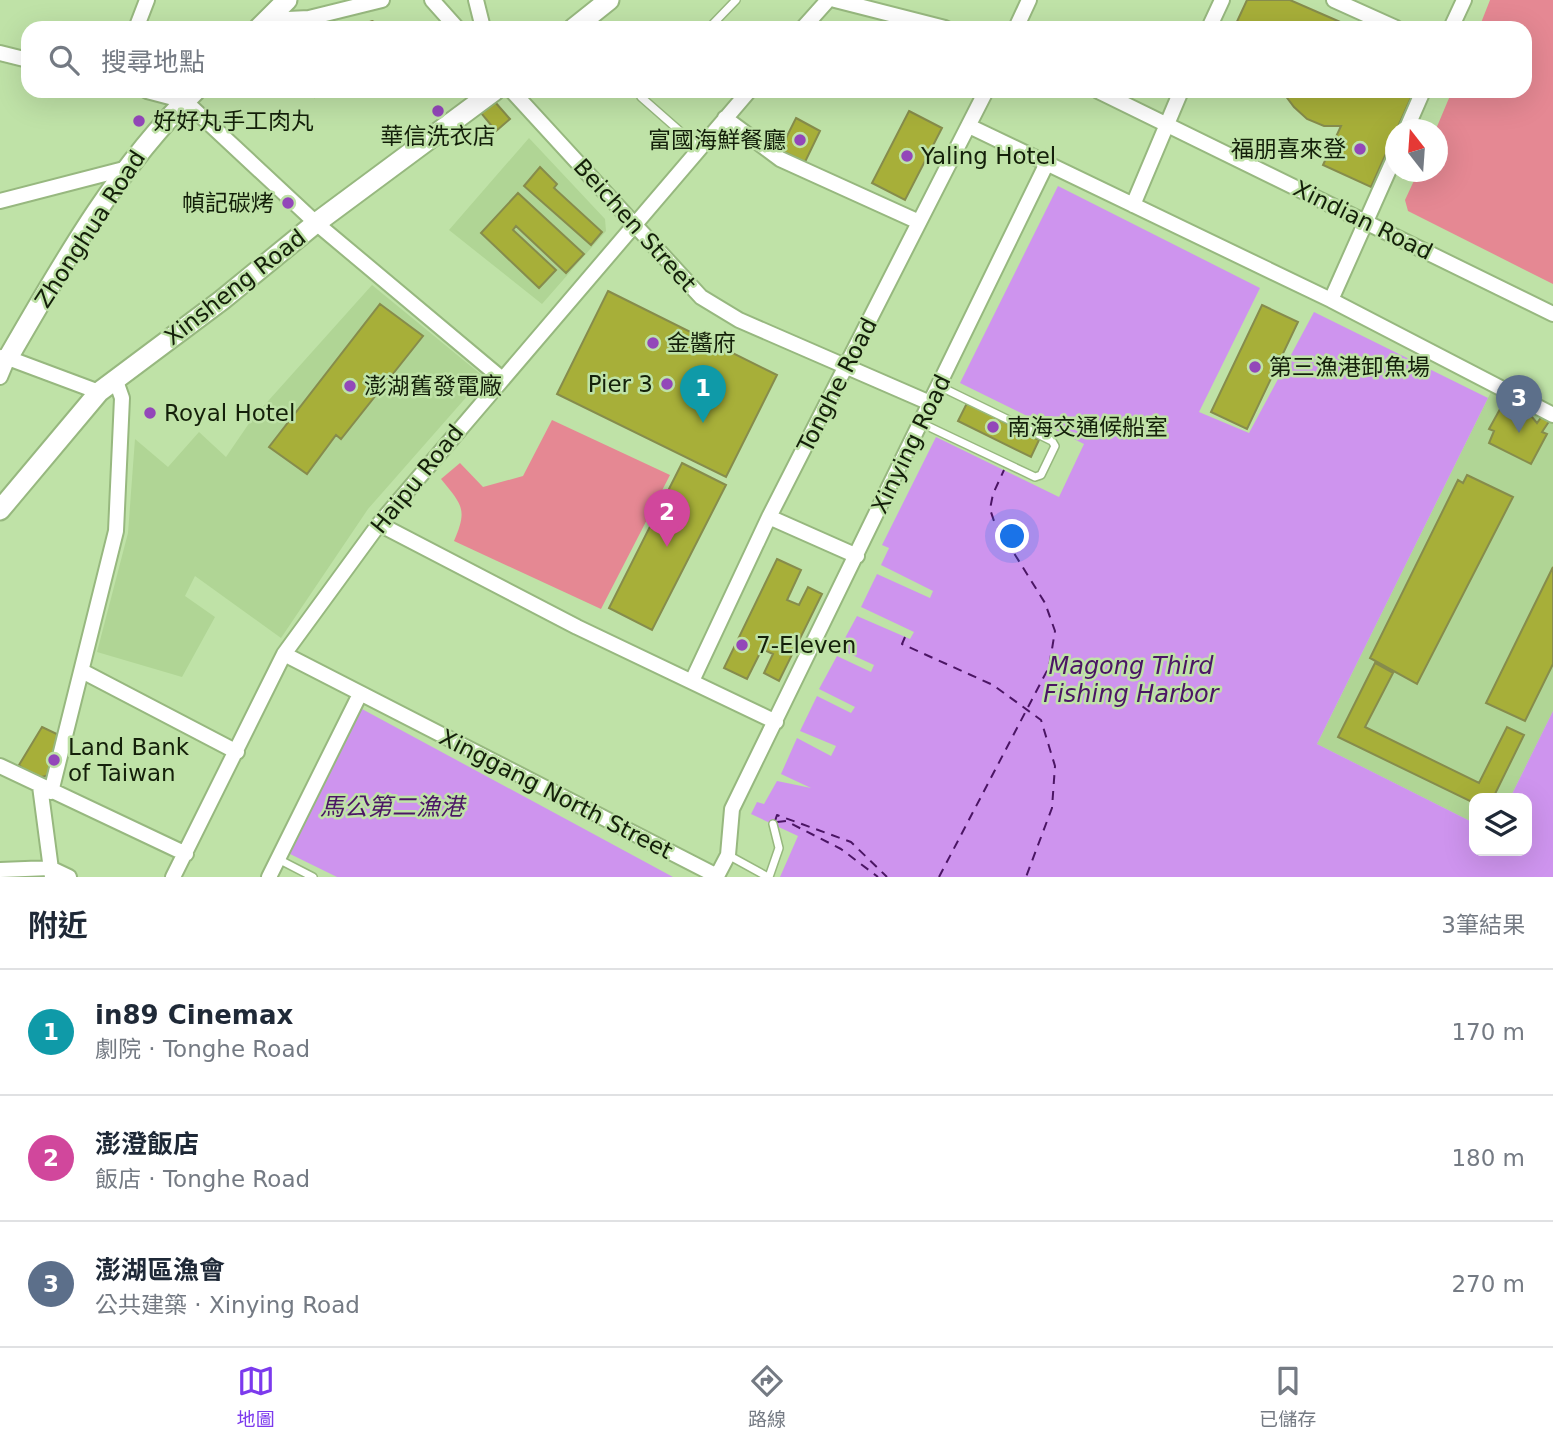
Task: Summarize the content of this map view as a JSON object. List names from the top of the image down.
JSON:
{
  "streets": {
    "main road": ["Zhonghua Road", "Xinsheng Road"],
    "street": [
      "Xindian Road",
      "Beichen Street",
      "Tonghe Road",
      "Xinying Road",
      "Haipu Road",
      "Xinggang North Street"
    ]
  },
  "crossings": [
    ["Beichen Street", "Tonghe Road"],
    ["Beichen Street", "Xinying Road"],
    ["Beichen Street", "Haipu Road"],
    ["Haipu Road", "Xinggang North Street"]
  ],
  "water": ["Magong Third Fishing Harbor", "馬公第二漁港"],
  "places": [
    "華信洗衣店",
    "好好丸手工肉丸",
    "富國海鮮餐廳",
    "福朋喜來登",
    "Yaling Hotel",
    "幀記碳烤",
    "金醬府",
    "第三漁港卸魚場",
    "Pier 3",
    "澎湖舊發電廠",
    "Royal Hotel",
    "南海交通候船室",
    "7-Eleven",
    "Land Bank of Taiwan"
  ],
  "north": "top",
  "page": {
    "search": "搜尋地點",
    "pins": ["1", "3", "2"],
    "heading": ["附近", "3筆結果"],
    "list": [
      {
        "mark": "1",
        "name": "in89 Cinemax",
        "note": "劇院 · Tonghe Road",
        "value": "170 m"
      },
      {
        "mark": "2",
        "name": "澎澄飯店",
        "note": "飯店 · Tonghe Road",
        "value": "180 m"
      },
      {
        "mark": "3",
        "name": "澎湖區漁會",
        "note": "公共建築 · Xinying Road",
        "value": "270 m"
      }
    ],
    "nav": ["地圖", "路線", "已儲存"]
  }
}
